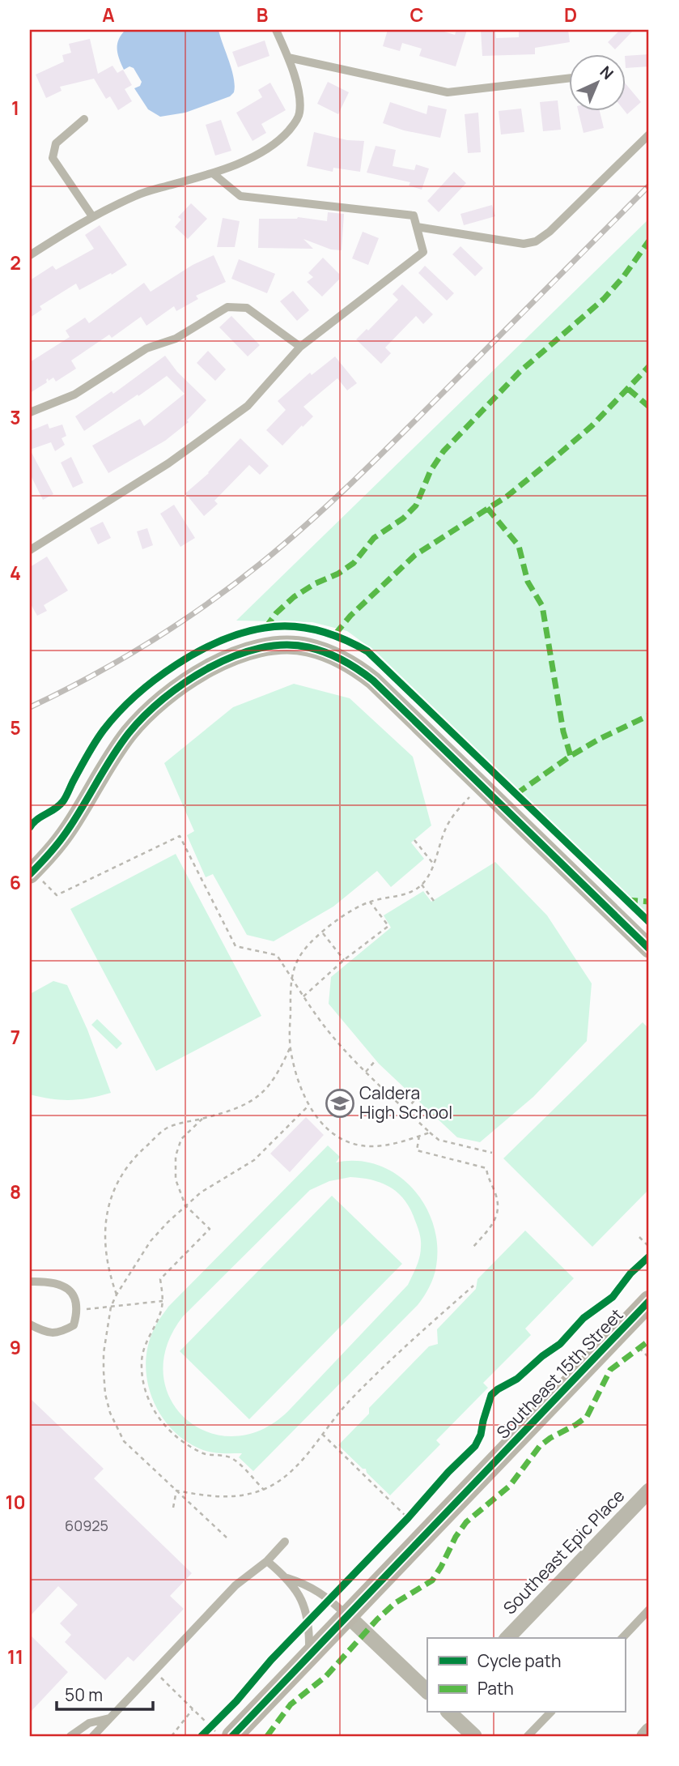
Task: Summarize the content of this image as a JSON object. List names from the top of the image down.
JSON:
{
  "streets": {
    "main road": ["Southeast 15th Street"],
    "street": ["Southeast Epic Place"]
  },
  "places": {
    "school or university": ["Caldera High School"]
  },
  "house_numbers": ["60925"],
  "legend": ["Cycle path", "Path"],
  "scale_bar": "50 m",
  "north": "top right",
  "grid": {
    "columns": [
      "A",
      "B",
      "C",
      "D"
    ],
    "rows": [
      "1",
      "2",
      "3",
      "4",
      "5",
      "6",
      "7",
      "8",
      "9",
      "10",
      "11"
    ]
  }
}
